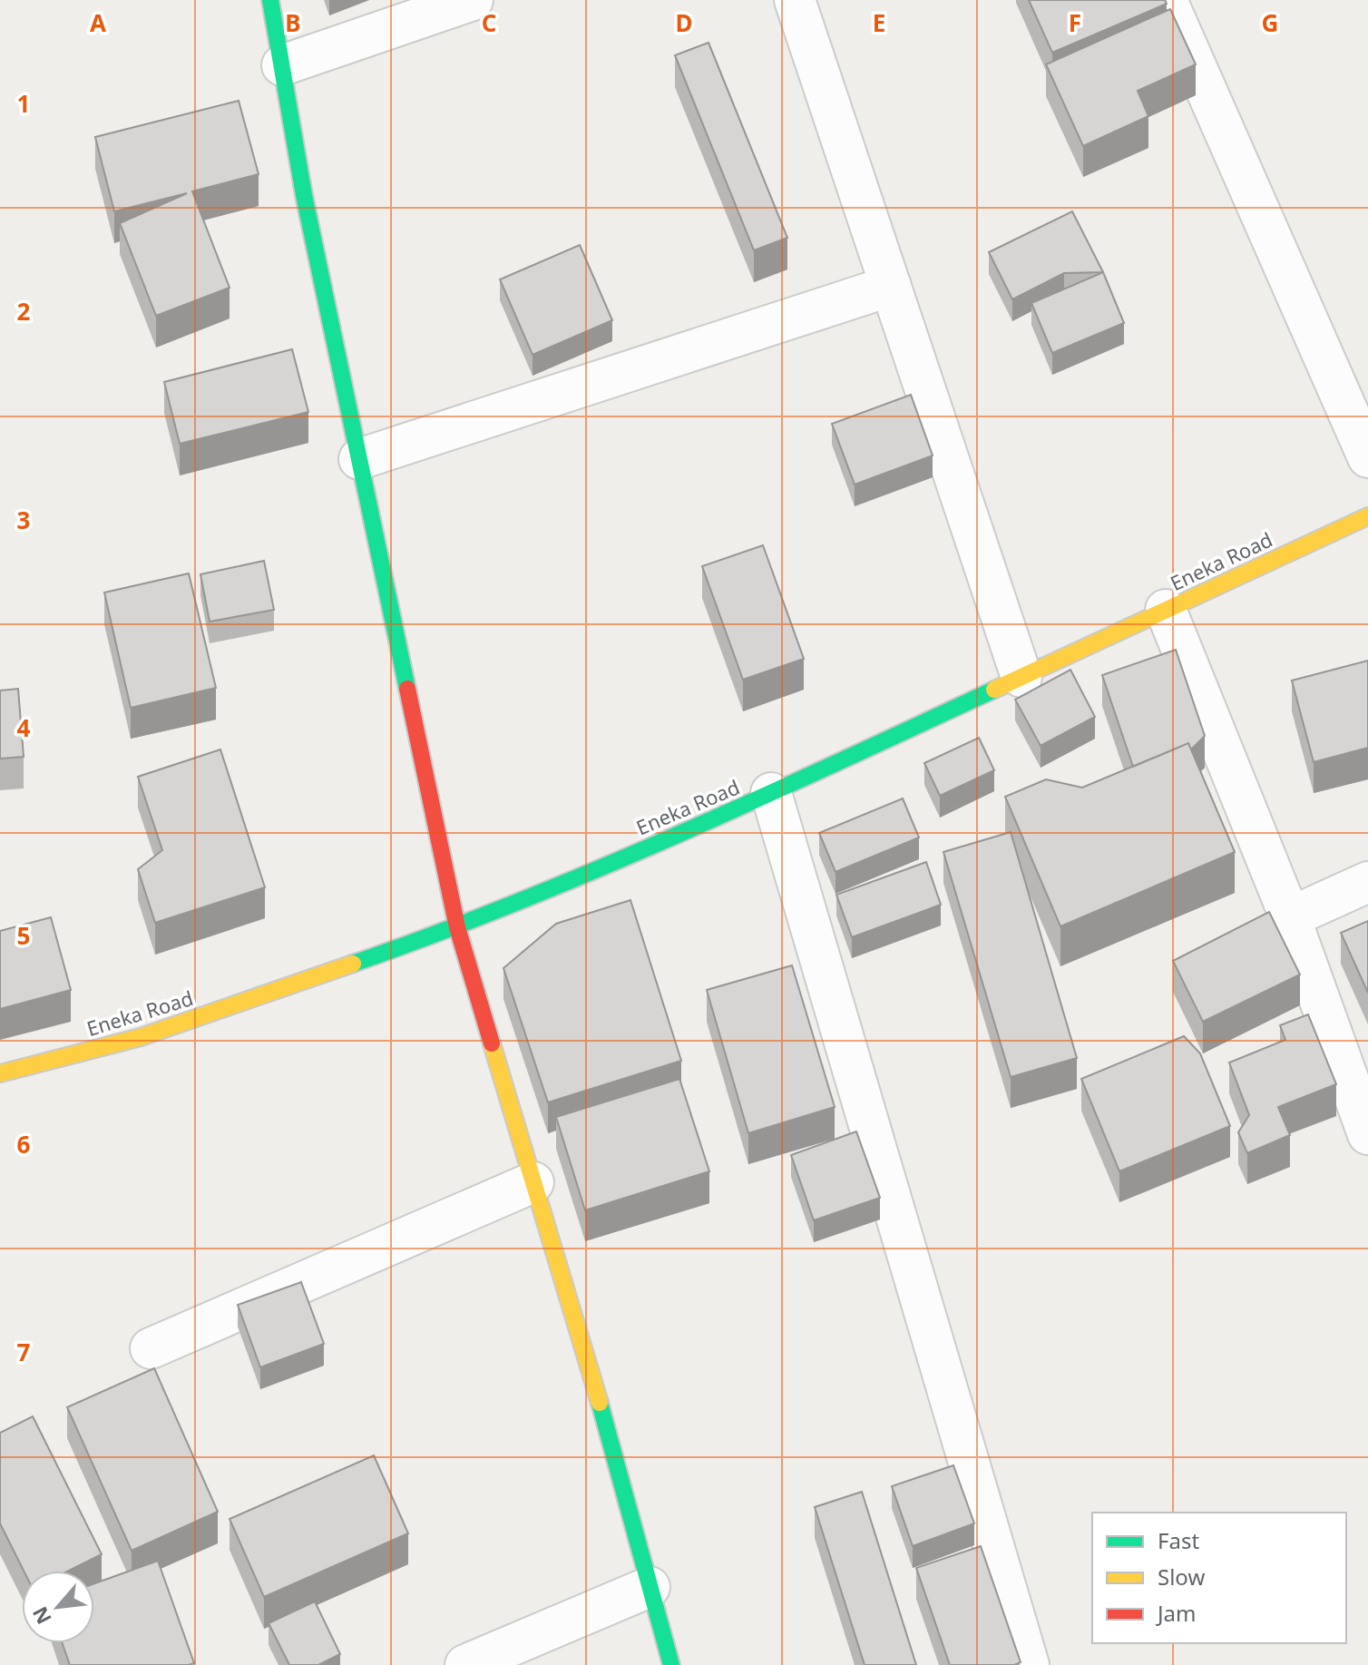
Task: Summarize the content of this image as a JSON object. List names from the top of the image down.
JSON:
{
  "streets": {
    "street": ["Eneka Road"]
  },
  "legend": ["Fast", "Slow", "Jam"],
  "north": "bottom left",
  "grid": {
    "columns": [
      "A",
      "B",
      "C",
      "D",
      "E",
      "F",
      "G"
    ],
    "rows": [
      "1",
      "2",
      "3",
      "4",
      "5",
      "6",
      "7"
    ]
  }
}
